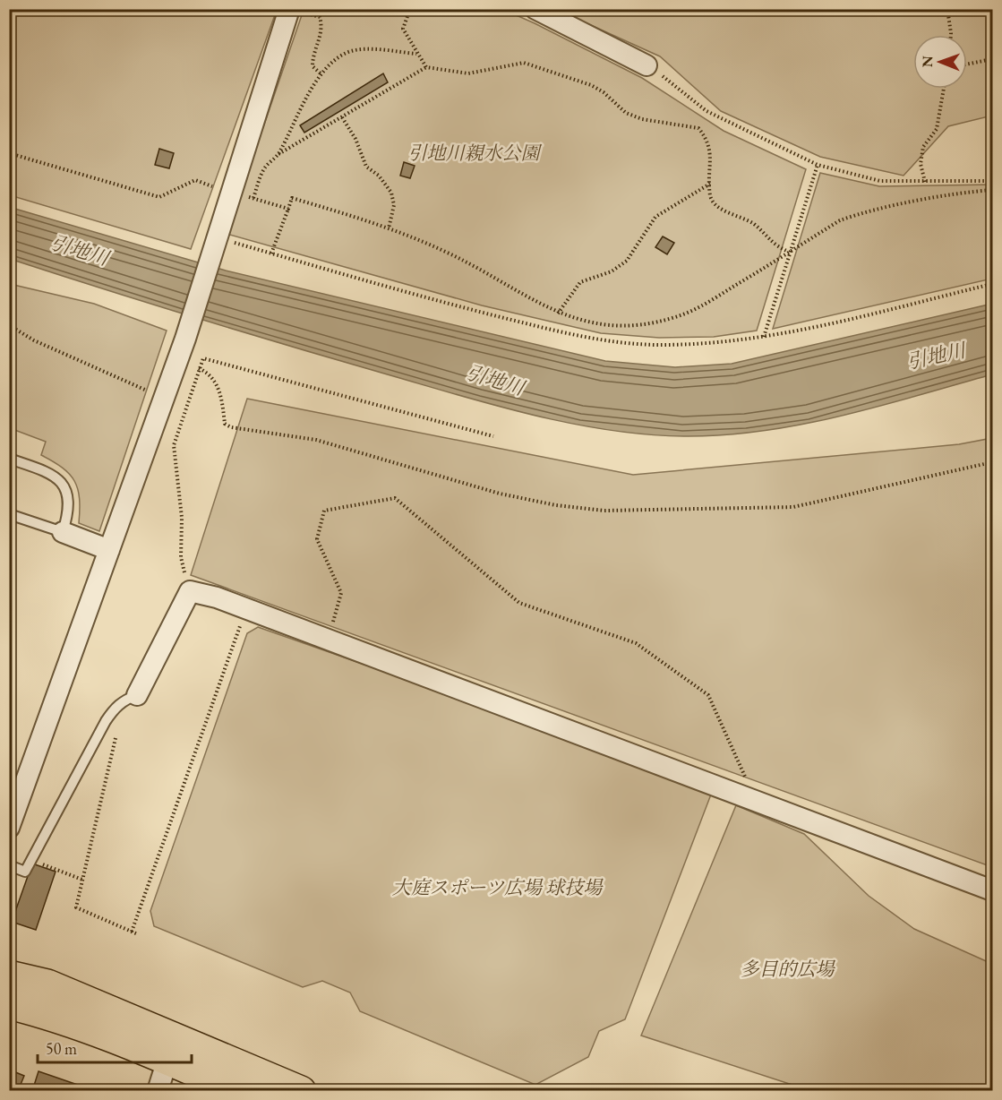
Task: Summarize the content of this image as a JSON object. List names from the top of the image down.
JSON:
{
  "water": ["引地川"],
  "parks": ["引地川親水公園", "大庭スポーツ広場 球技場", "多目的広場"],
  "scale_bar": "50 m",
  "north": "left"
}
